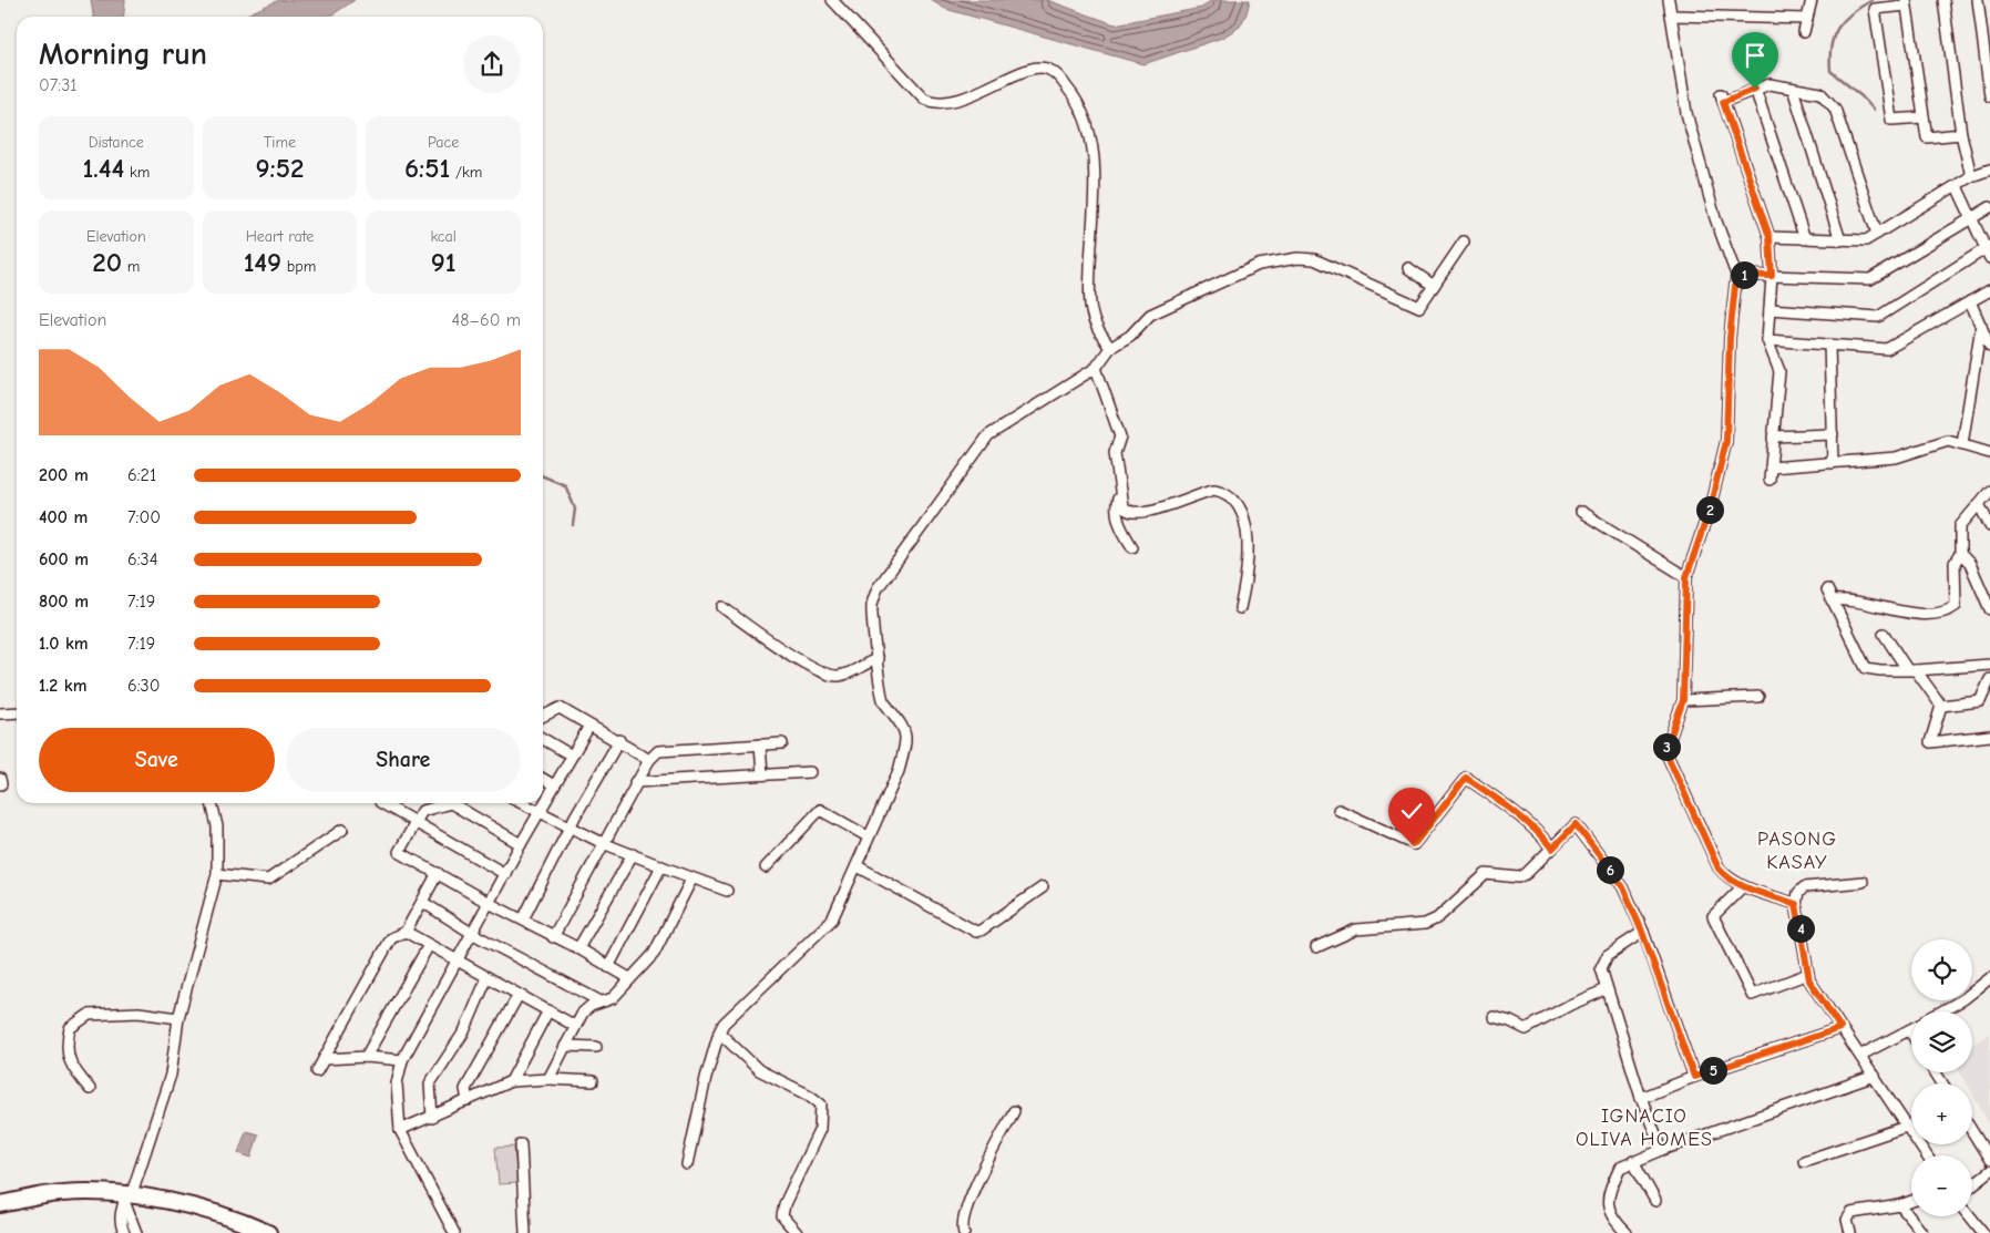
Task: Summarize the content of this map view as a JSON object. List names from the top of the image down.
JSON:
{
  "districts": ["PASONG KASAY", "IGNACIO OLIVA HOMES"],
  "page": {
    "heading": ["Morning run", "07:31"],
    "stats": [
      ["Distance", "1.44 km"],
      ["Time", "9:52"],
      ["Pace", "6:51 /km"],
      ["Elevation", "20 m"],
      ["Heart rate", "149 bpm"],
      ["kcal", "91"]
    ],
    "pins": [
      "1",
      "2",
      "3",
      "6",
      "4",
      "5"
    ],
    "chart": ["Elevation", "48–60 m"],
    "list": [
      {
        "name": "200 m",
        "note": "6:21"
      },
      {
        "name": "400 m",
        "note": "7:00"
      },
      {
        "name": "600 m",
        "note": "6:34"
      },
      {
        "name": "800 m",
        "note": "7:19"
      },
      {
        "name": "1.0 km",
        "note": "7:19"
      },
      {
        "name": "1.2 km",
        "note": "6:30"
      }
    ],
    "buttons": ["Save", "Share"],
    "map_buttons": ["+", "−"]
  }
}
